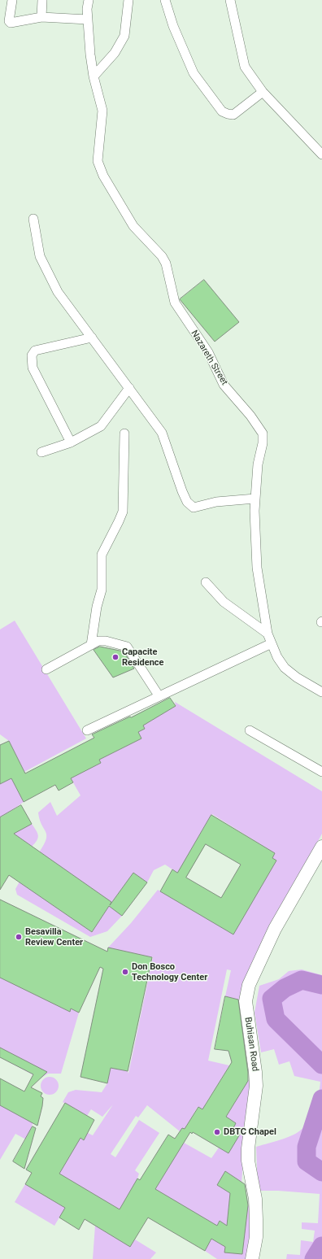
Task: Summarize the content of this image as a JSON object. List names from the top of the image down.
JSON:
{
  "streets": {
    "street": ["Nazareth Street", "Buhisan Road"]
  },
  "places": [
    "Capacite Residence",
    "Besavilla Review Center",
    "Don Bosco Technology Center",
    "DBTC Chapel"
  ]
}
